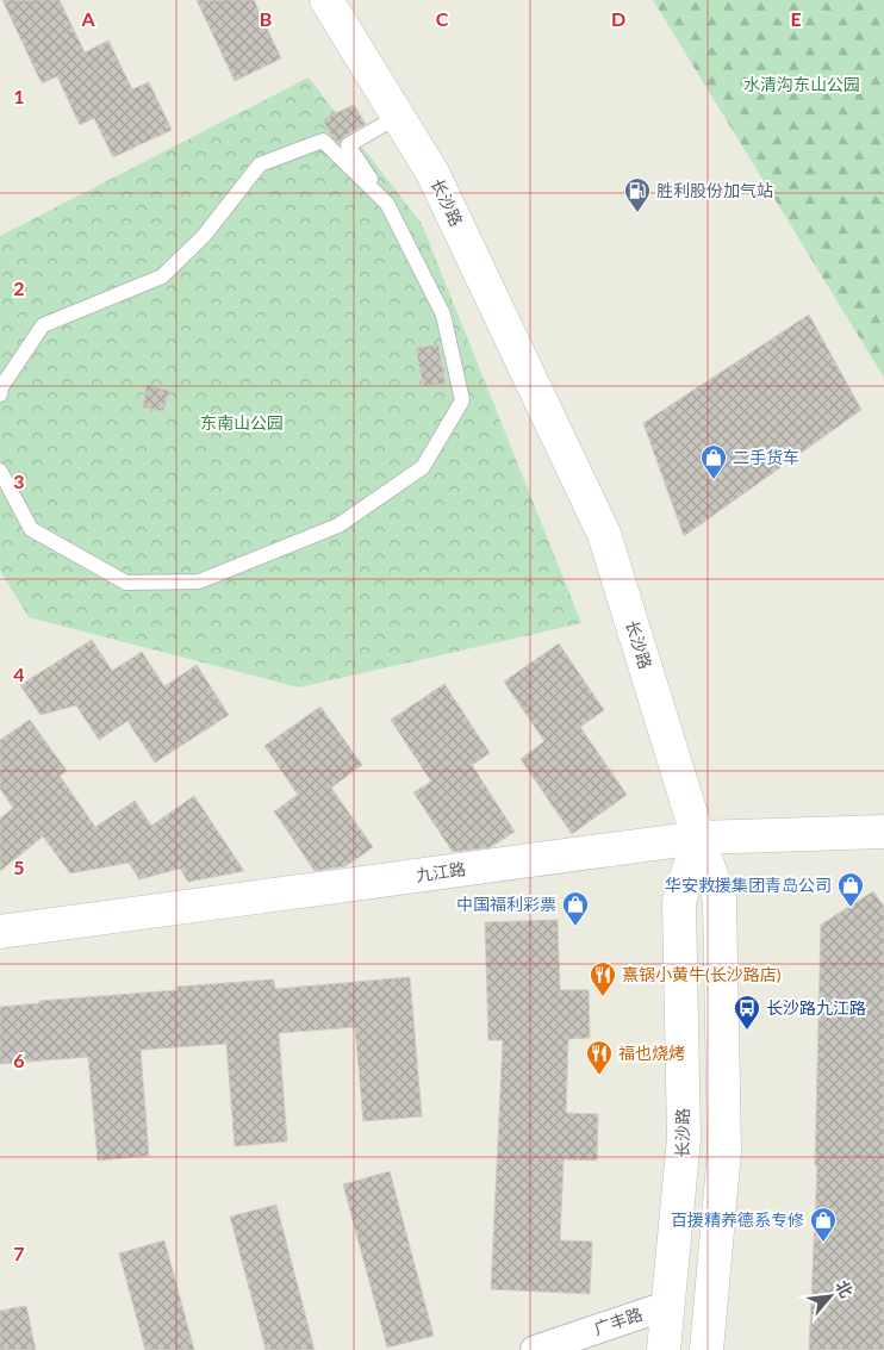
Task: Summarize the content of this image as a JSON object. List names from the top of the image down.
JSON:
{
  "streets": {
    "main road": ["长沙路", "九江路"],
    "street": ["广丰路"]
  },
  "crossings": [
    ["长沙路", "九江路"],
    ["长沙路", "广丰路"]
  ],
  "parks": ["水清沟东山公园", "东南山公园"],
  "places": {
    "fuel station": ["胜利股份加气站"],
    "shop": [
      "二手货车",
      "华安救援集团青岛公司",
      "中国福利彩票",
      "百援精养德系专修"
    ],
    "restaurant": ["熹锅小黄牛(长沙路店)", "福也烧烤"],
    "bus stop": ["长沙路九江路"]
  },
  "north": "top right",
  "grid": {
    "columns": [
      "A",
      "B",
      "C",
      "D",
      "E"
    ],
    "rows": [
      "1",
      "2",
      "3",
      "4",
      "5",
      "6",
      "7"
    ]
  }
}
